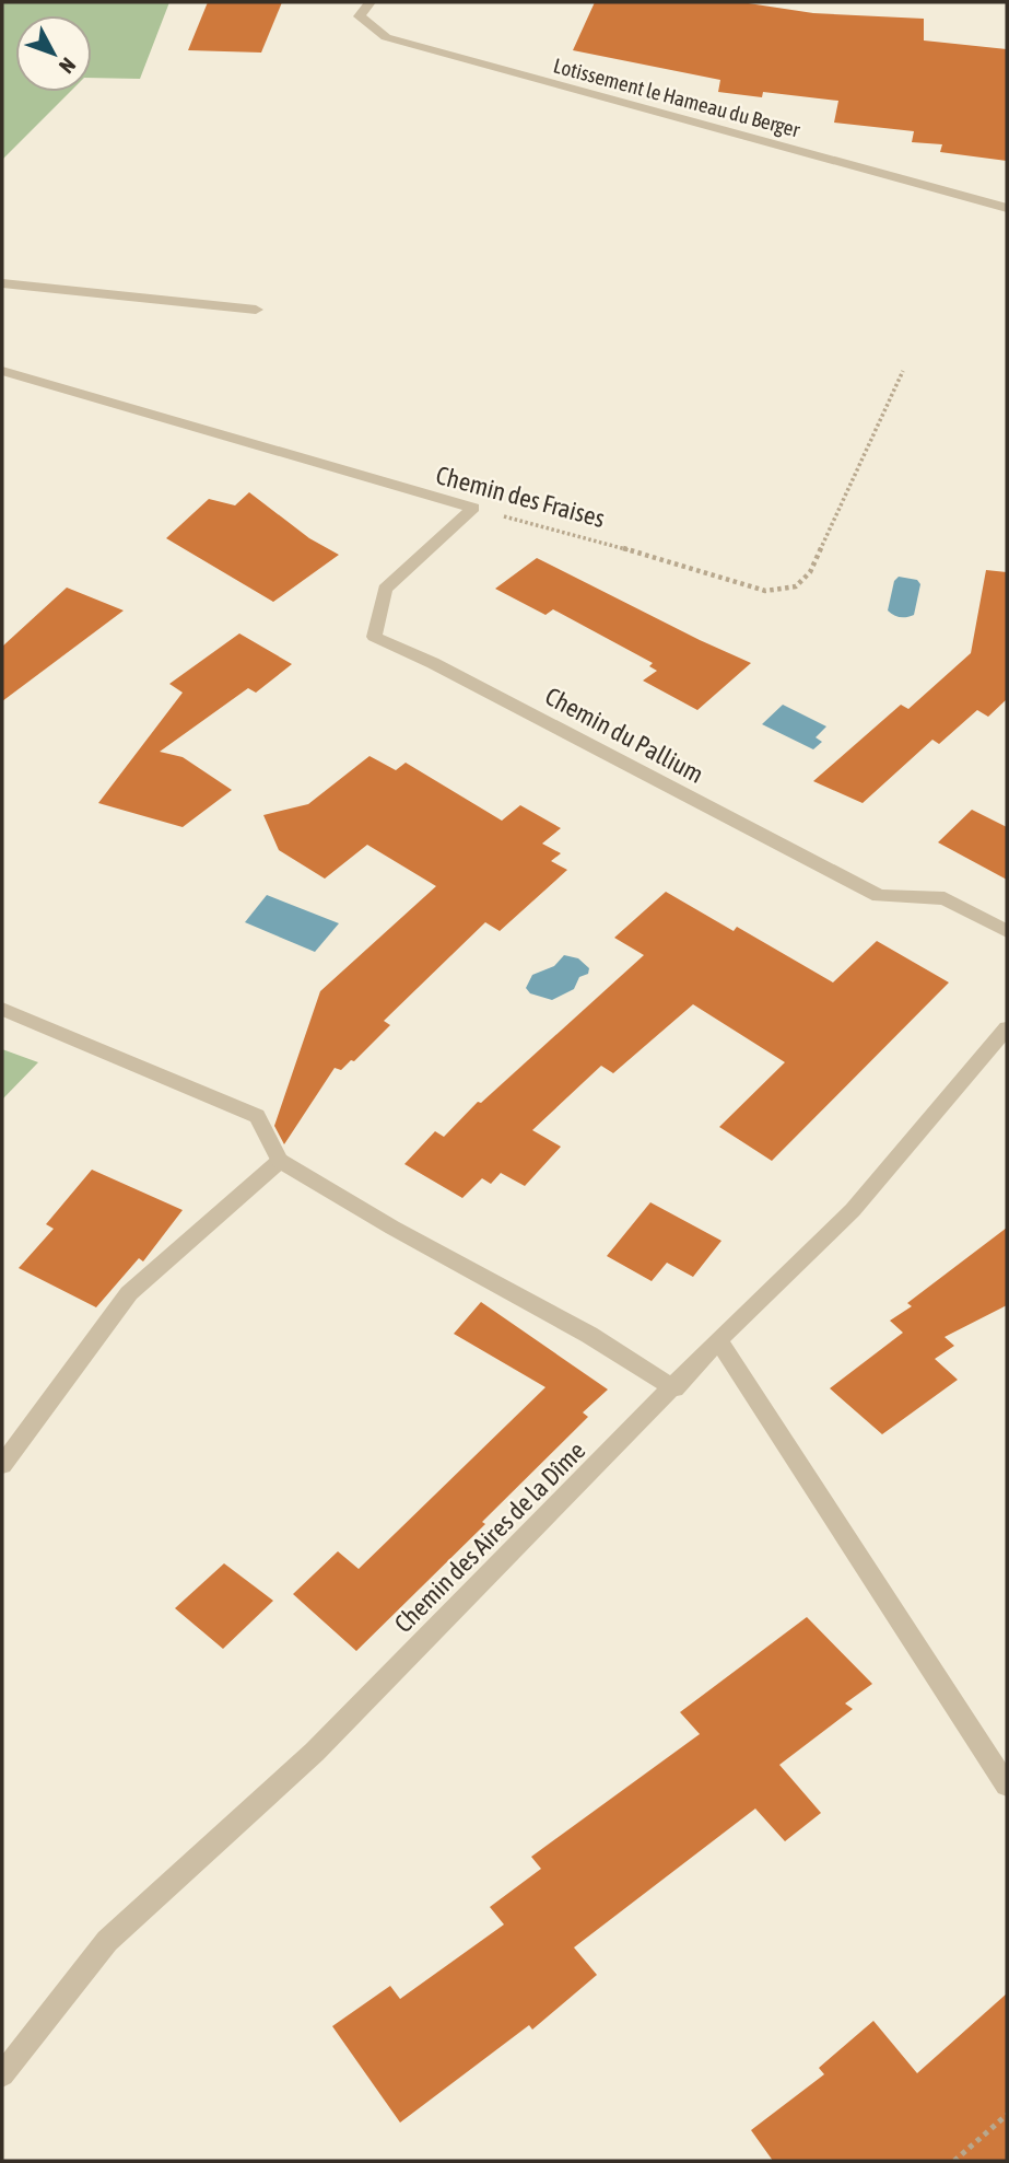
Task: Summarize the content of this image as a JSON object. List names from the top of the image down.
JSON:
{
  "streets": {
    "street": [
      "Lotissement le Hameau du Berger",
      "Chemin des Fraises",
      "Chemin du Pallium",
      "Chemin des Aires de la Dîme"
    ]
  },
  "crossings": [
    ["Chemin des Fraises", "Chemin du Pallium"]
  ],
  "north": "bottom right"
}
